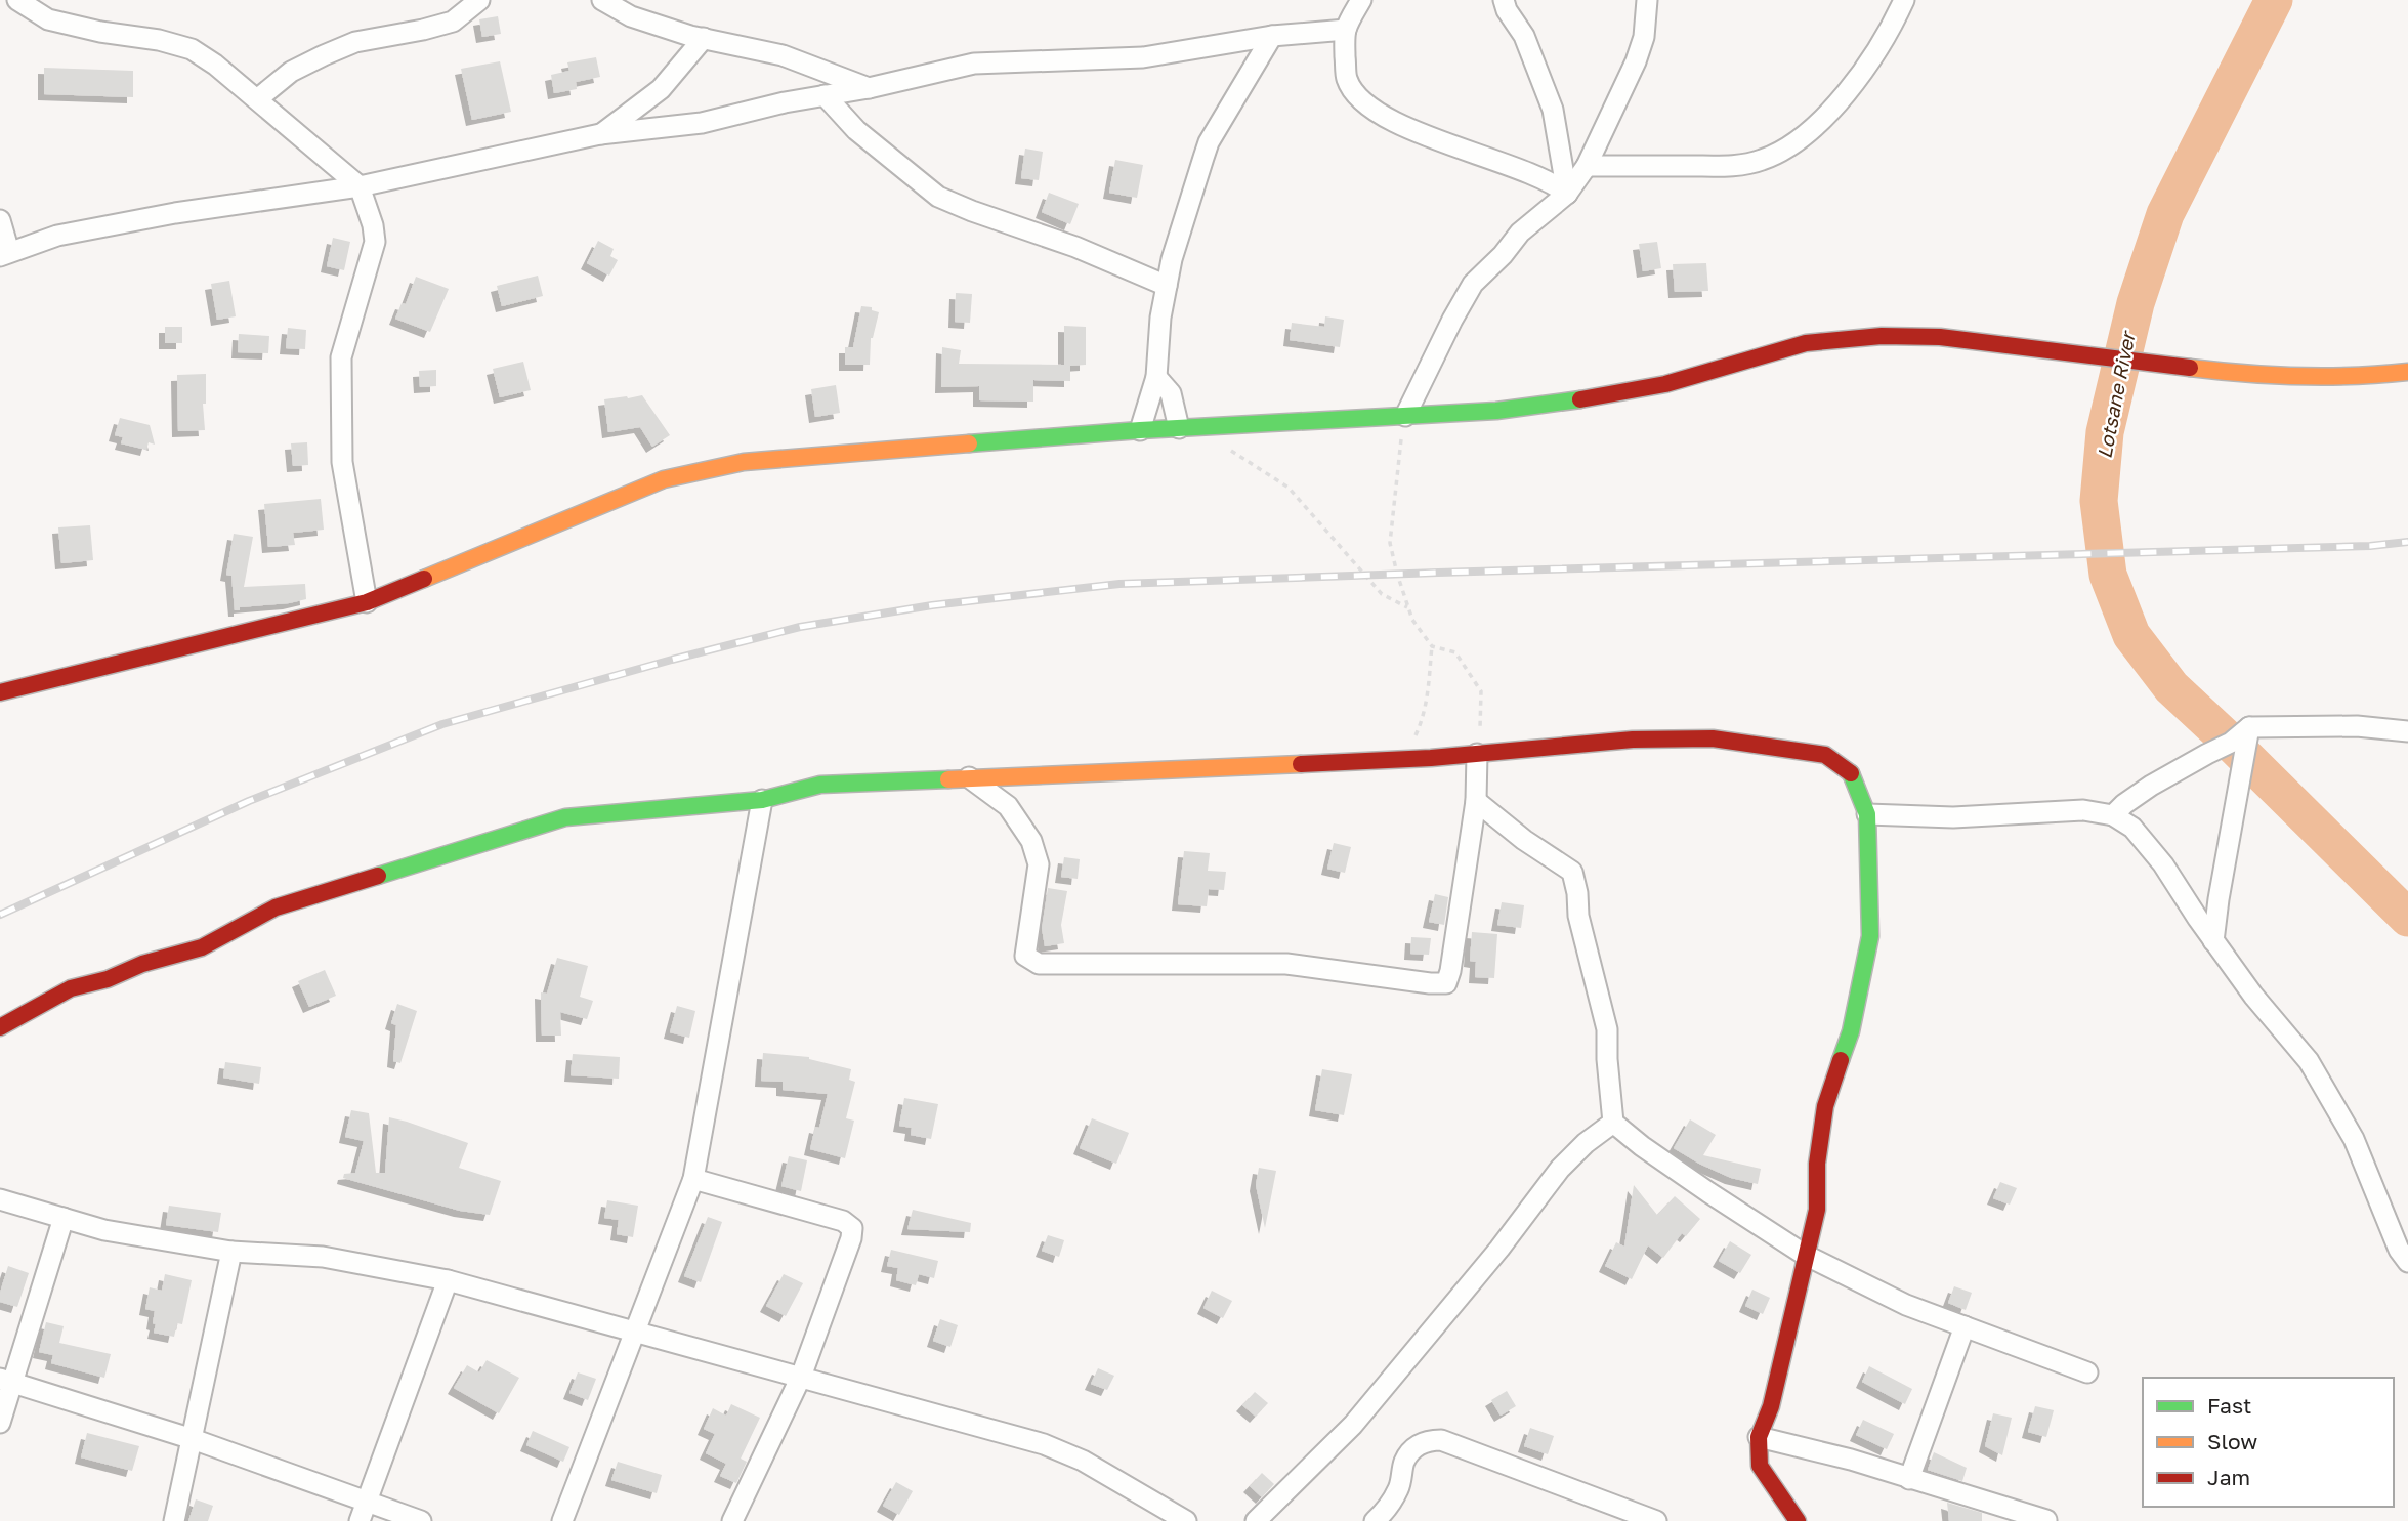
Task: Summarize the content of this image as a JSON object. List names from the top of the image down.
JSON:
{
  "water": ["Lotsane River"],
  "legend": ["Fast", "Slow", "Jam"]
}
